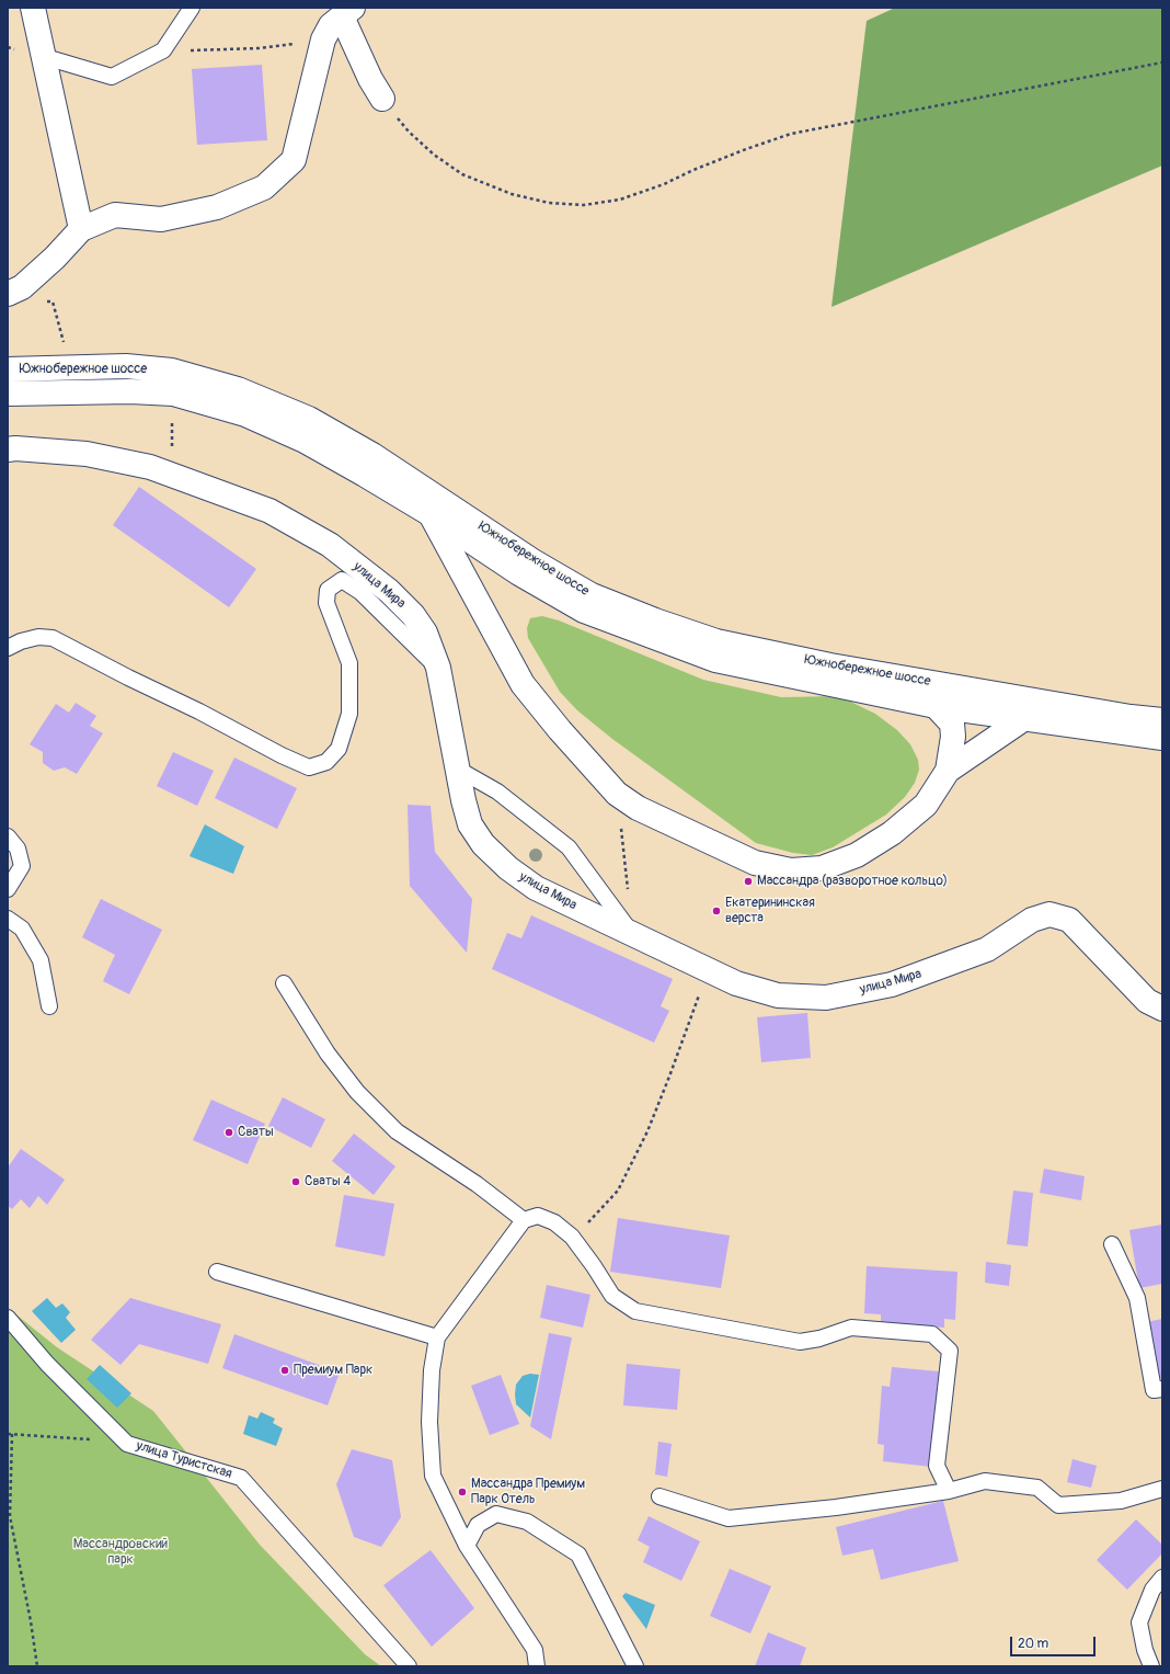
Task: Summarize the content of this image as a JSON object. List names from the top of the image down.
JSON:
{
  "streets": {
    "main road": ["Южнобережное шоссе", "улица Мира"],
    "lane": ["улица Туристская"]
  },
  "parks": ["Массандровский парк"],
  "places": [
    "Массандра (разворотное кольцо)",
    "Екатерининская верста",
    "Сваты",
    "Сваты 4",
    "Премиум Парк",
    "Массандра Премиум Парк Отель"
  ],
  "scale_bar": "20 m"
}
